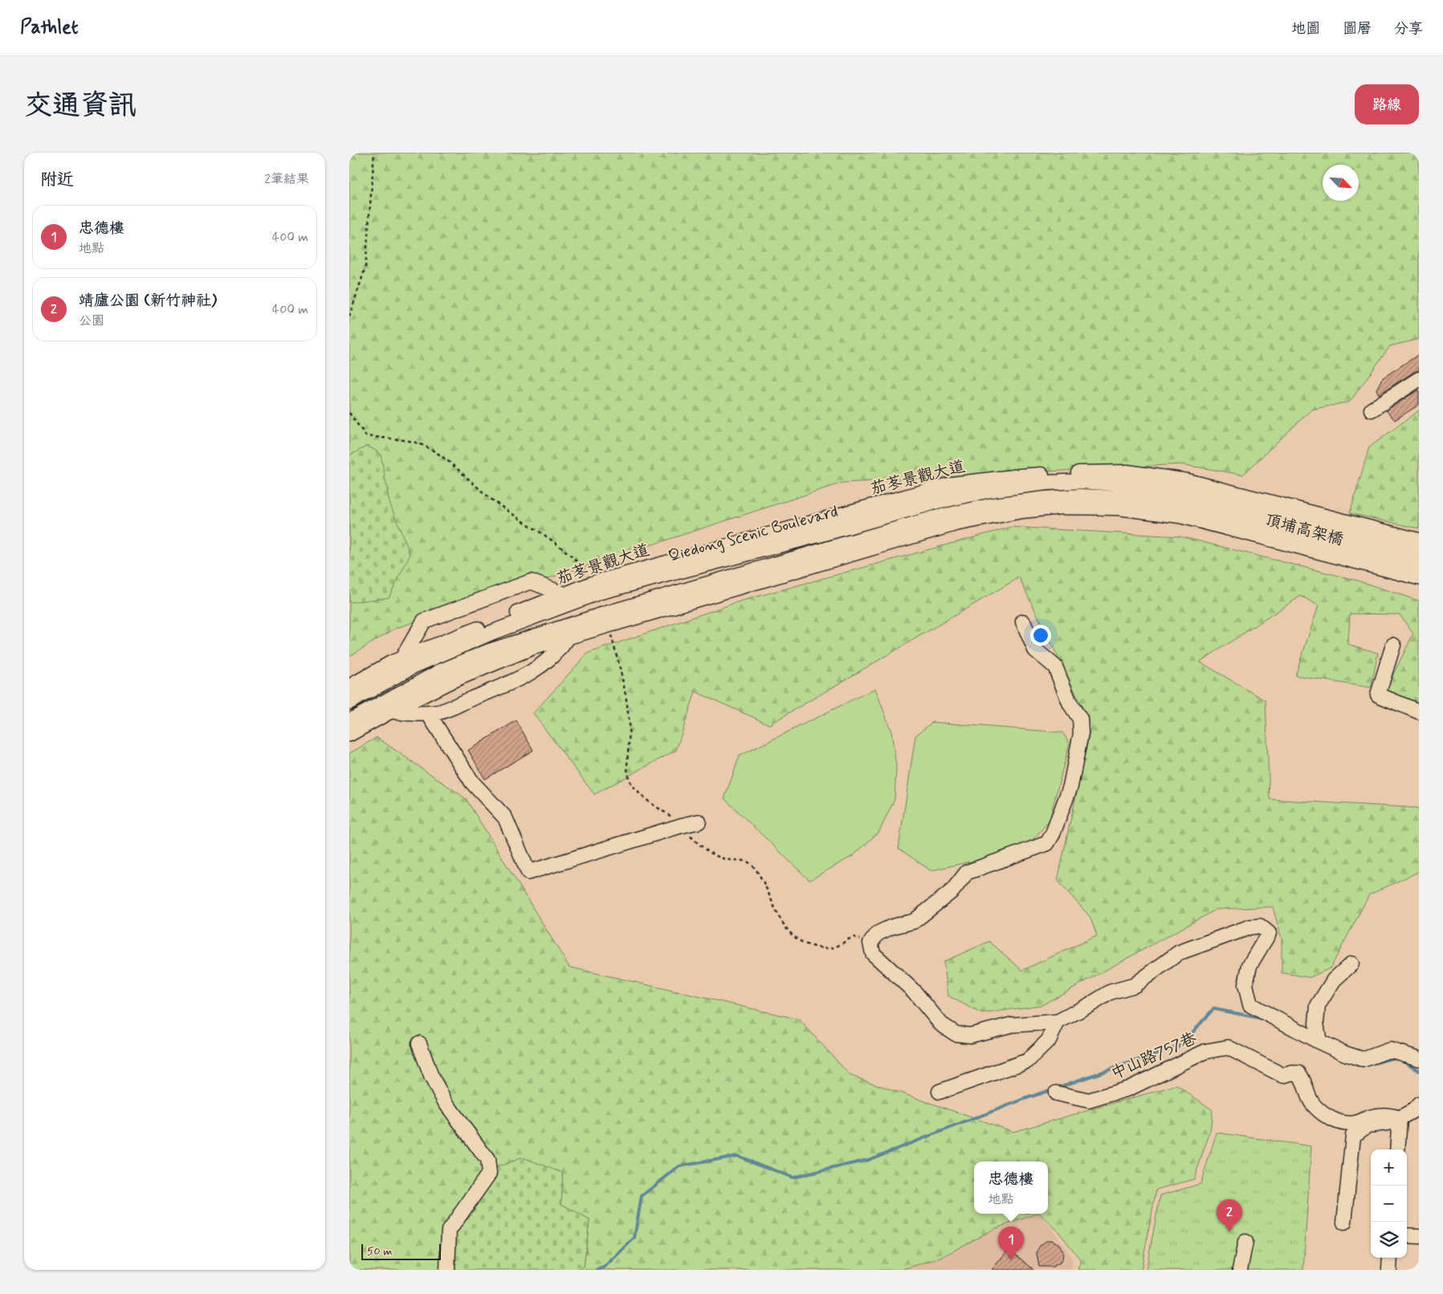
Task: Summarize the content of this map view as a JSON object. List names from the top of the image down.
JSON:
{
  "streets": {
    "street": [
      "茄苳景觀大道",
      "頂埔高架橋",
      "Qiedong Scenic Boulevard",
      "中山路757巷"
    ]
  },
  "crossings": [
    ["茄苳景觀大道", "Qiedong Scenic Boulevard"],
    ["頂埔高架橋", "Qiedong Scenic Boulevard"]
  ],
  "scale_bar": "50 m",
  "north": "bottom right",
  "page": {
    "header": "Pathlet",
    "nav": ["地圖", "圖層", "分享"],
    "buttons": "路線",
    "title": "交通資訊",
    "heading": ["附近", "2筆結果"],
    "list": [
      {
        "mark": "1",
        "name": "忠德樓",
        "note": "地點",
        "value": "400 m"
      },
      {
        "mark": "2",
        "name": "靖廬公園 (新竹神社)",
        "note": "公園",
        "value": "400 m"
      }
    ],
    "map_buttons": ["+", "−"],
    "popup": ["忠德樓", "地點"],
    "pins": ["2", "1"],
    "scale": "50 m"
  }
}
